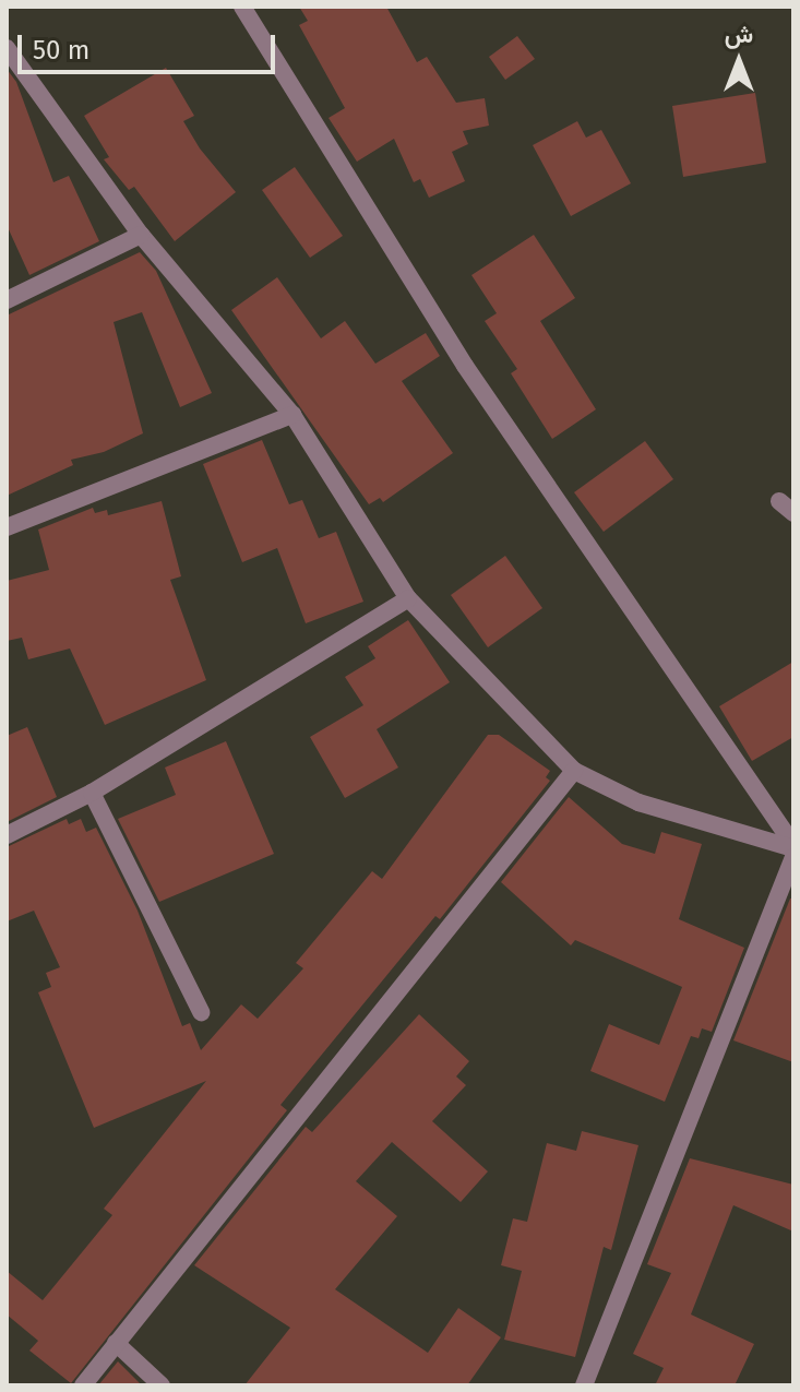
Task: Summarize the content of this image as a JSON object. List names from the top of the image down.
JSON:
{
  "scale_bar": "50 m",
  "north": "top"
}
